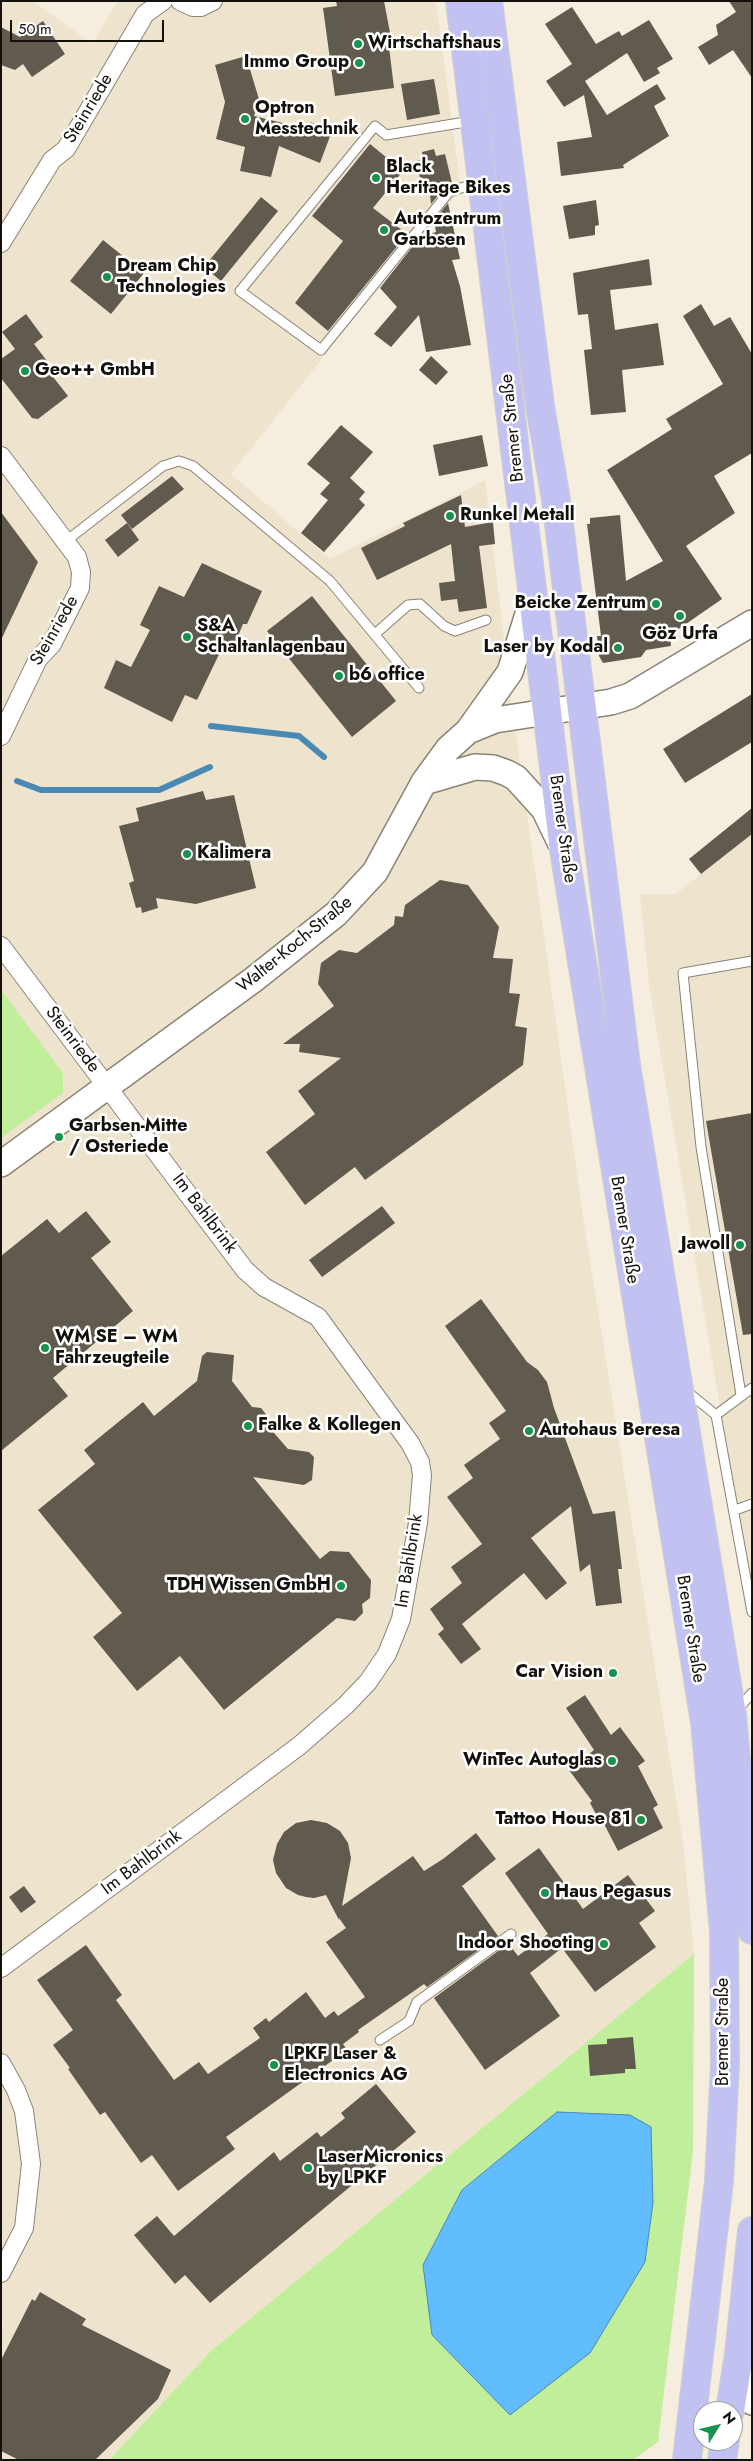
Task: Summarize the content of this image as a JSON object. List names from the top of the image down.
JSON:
{
  "streets": {
    "main road": ["Bremer Straße"],
    "street": ["Steinriede", "Walter-Koch-Straße", "Im Bahlbrink"]
  },
  "crossings": [
    ["Steinriede", "Walter-Koch-Straße"],
    ["Steinriede", "Im Bahlbrink"],
    ["Bremer Straße", "Walter-Koch-Straße"],
    ["Walter-Koch-Straße", "Im Bahlbrink"]
  ],
  "places": [
    "Wirtschaftshaus",
    "Immo Group",
    "Optron Messtechnik",
    "Black Heritage Bikes",
    "Autozentrum Garbsen",
    "Dream Chip Technologies",
    "Geo++ GmbH",
    "Runkel Metall",
    "Beicke Zentrum",
    "Göz Urfa",
    "S&A Schaltanlagenbau",
    "Laser by Kodal",
    "b6 office",
    "Kalimera",
    "Garbsen-Mitte / Osteriede",
    "Jawoll",
    "WM SE – WM Fahrzeugteile",
    "Falke & Kollegen",
    "Autohaus Beresa",
    "TDH Wissen GmbH",
    "Car Vision",
    "WinTec Autoglas",
    "Tattoo House 81",
    "Haus Pegasus",
    "Indoor Shooting",
    "LPKF Laser & Electronics AG",
    "LaserMicronics by LPKF"
  ],
  "scale_bar": "50 m",
  "north": "top right"
}
